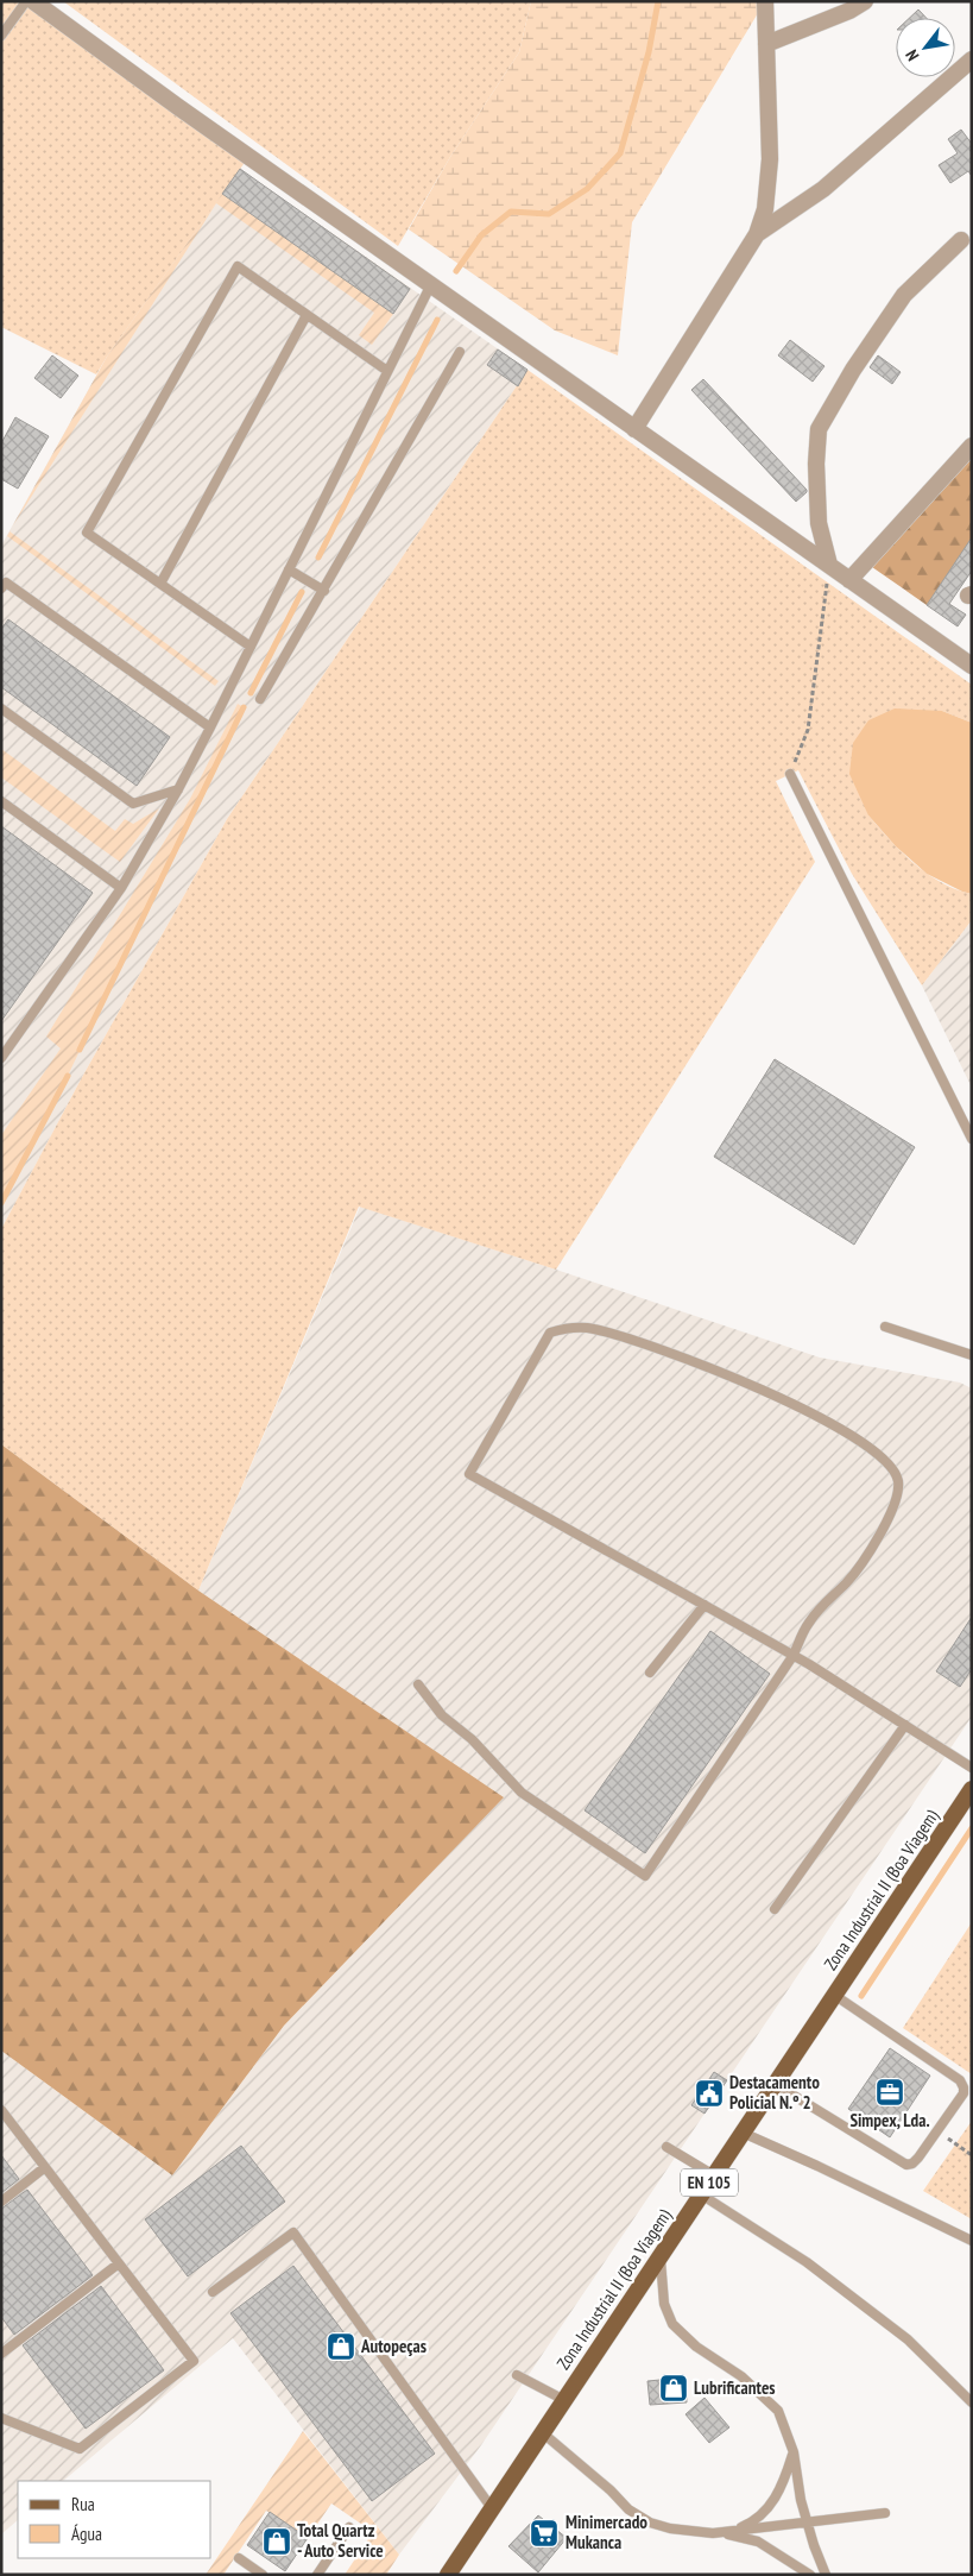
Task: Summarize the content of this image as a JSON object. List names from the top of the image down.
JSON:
{
  "streets": {
    "main road": ["Zona Industrial II (Boa Viagem)", "EN 105"]
  },
  "places": {
    "office": ["Simpex, Lda."],
    "public building": ["Destacamento Policial N.º 2"],
    "shop": ["Autopeças", "Lubrificantes", "Total Quartz - Auto Service"],
    "supermarket": ["Minimercado Mukanca"]
  },
  "legend": ["Rua", "Água"],
  "north": "bottom left"
}
